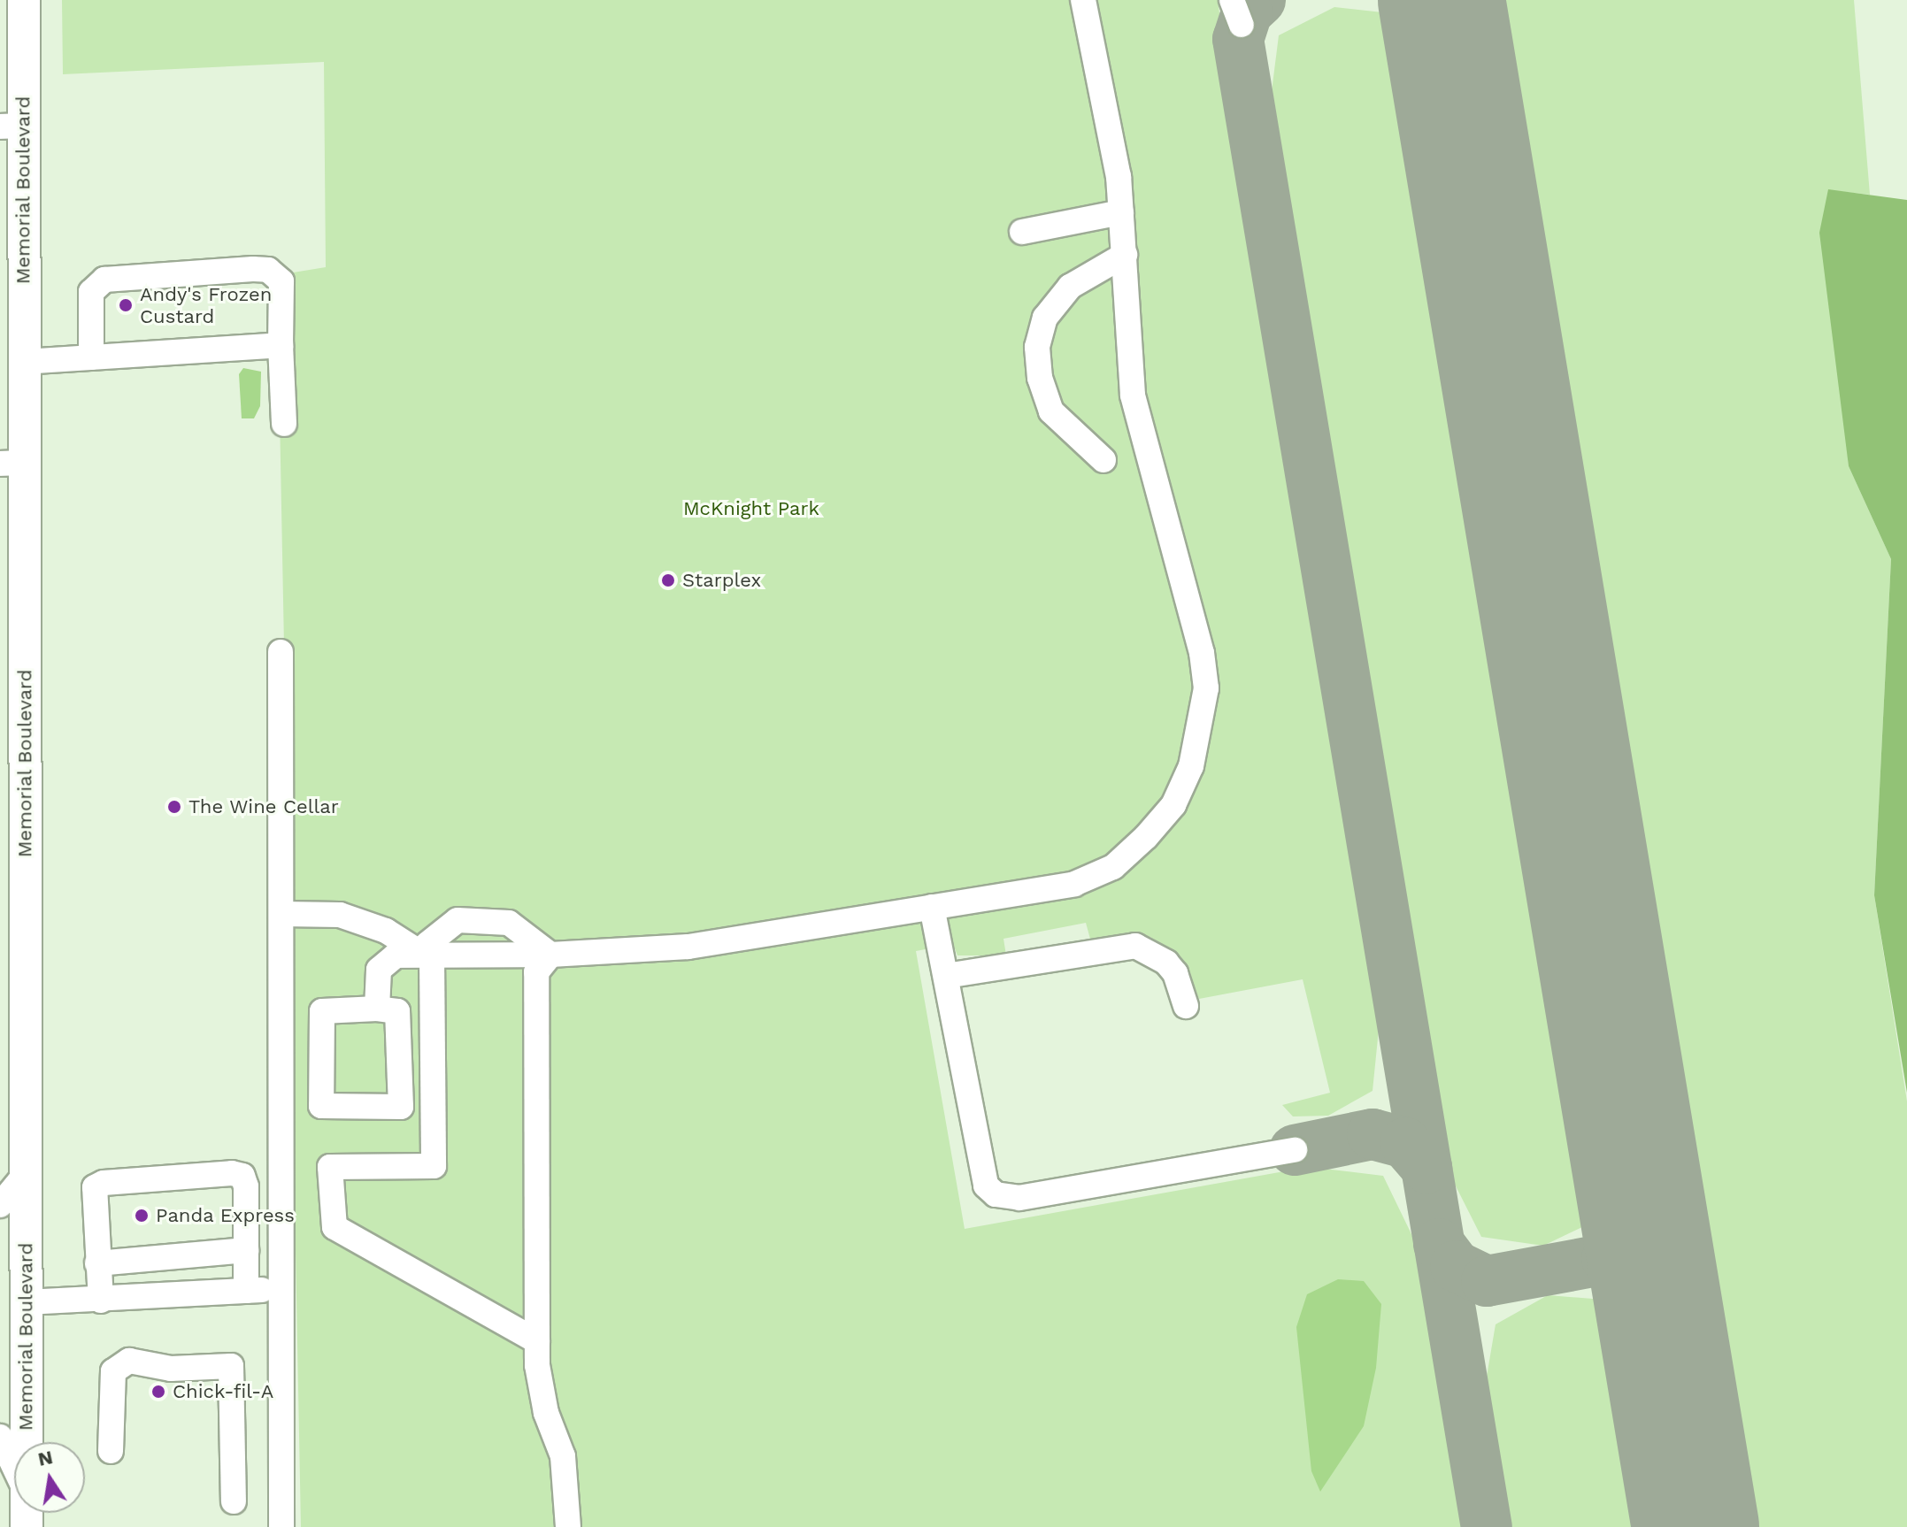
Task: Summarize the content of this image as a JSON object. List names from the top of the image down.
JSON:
{
  "streets": {
    "main road": ["Memorial Boulevard"]
  },
  "parks": ["McKnight Park"],
  "places": [
    "Andy's Frozen Custard",
    "Starplex",
    "The Wine Cellar",
    "Panda Express",
    "Chick-fil-A"
  ],
  "north": "top"
}
